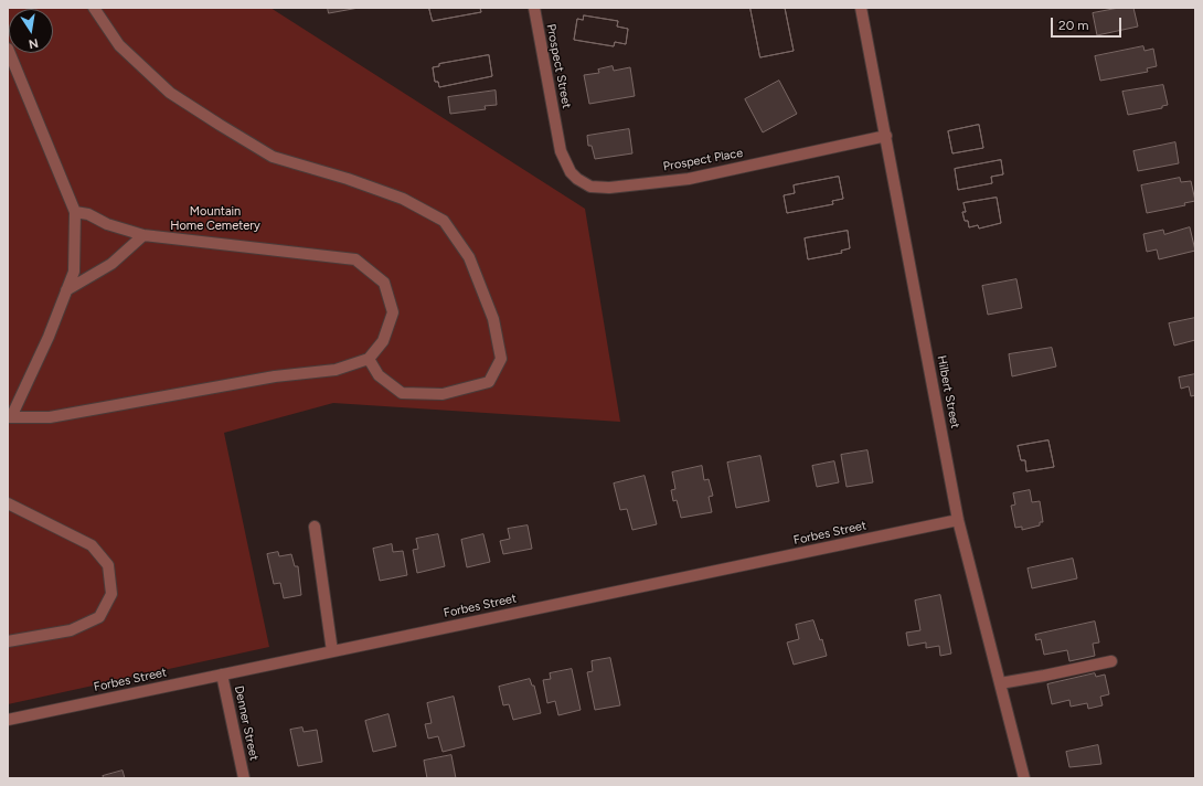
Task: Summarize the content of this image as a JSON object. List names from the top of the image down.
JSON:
{
  "streets": {
    "street": [
      "Prospect Street",
      "Prospect Place",
      "Hilbert Street",
      "Forbes Street",
      "Denner Street"
    ]
  },
  "crossings": [
    ["Prospect Street", "Prospect Place"],
    ["Prospect Place", "Hilbert Street"],
    ["Hilbert Street", "Forbes Street"],
    ["Forbes Street", "Denner Street"]
  ],
  "parks": ["Mountain Home Cemetery"],
  "scale_bar": "20 m",
  "north": "bottom"
}
